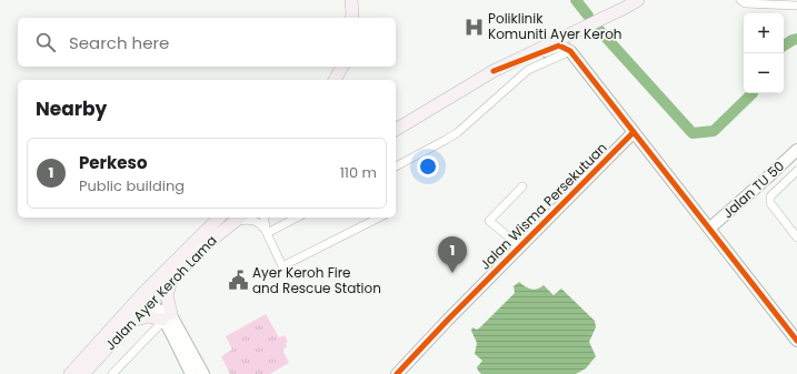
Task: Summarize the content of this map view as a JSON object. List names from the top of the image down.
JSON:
{
  "streets": {
    "main road": ["Jalan Ayer Keroh Lama"],
    "street": ["Jalan TU 50", "Jalan Wisma Persekutuan"]
  },
  "places": {
    "hospital": ["Poliklinik Komuniti Ayer Keroh"],
    "public building": ["Ayer Keroh Fire and Rescue Station"]
  },
  "page": {
    "map_buttons": ["+", "−"],
    "search": "Search here",
    "heading": "Nearby",
    "list": [
      {
        "mark": "1",
        "name": "Perkeso",
        "note": "Public building",
        "value": "110 m"
      }
    ],
    "pins": "1"
  }
}
